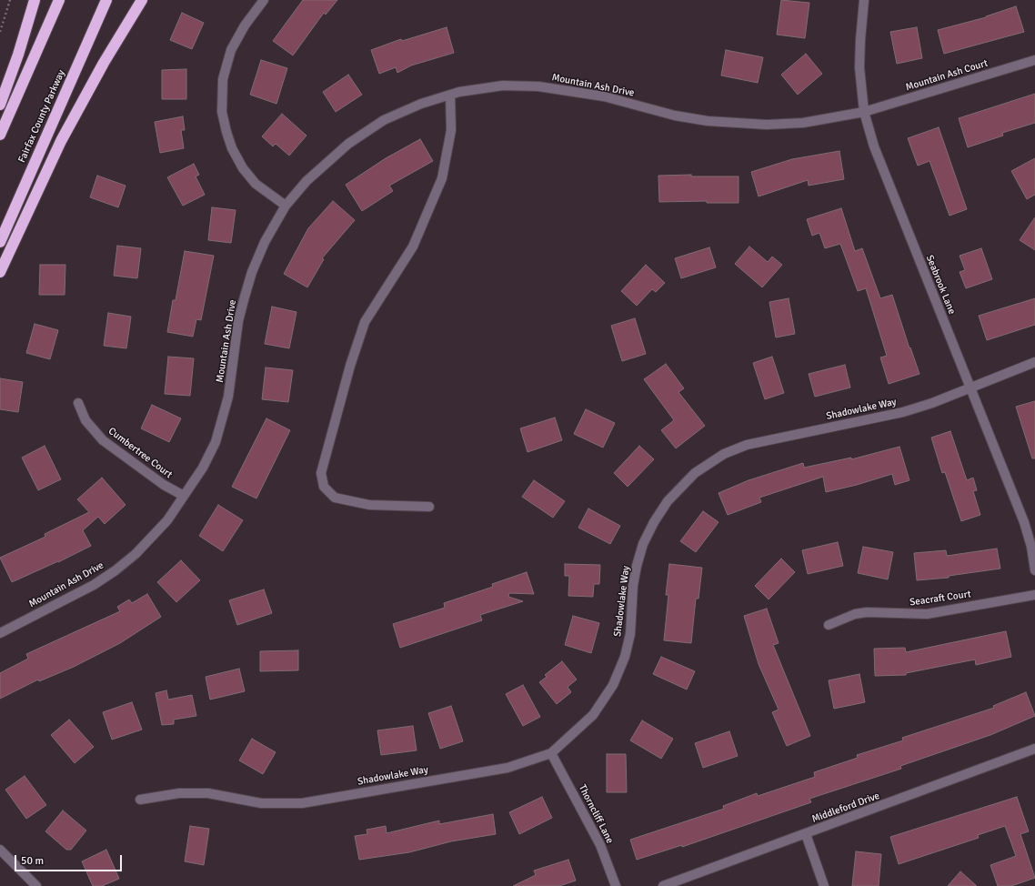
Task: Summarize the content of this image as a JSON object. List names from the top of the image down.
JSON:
{
  "streets": {
    "highway": ["Fairfax County Parkway"],
    "street": [
      "Mountain Ash Court",
      "Mountain Ash Drive",
      "Seabrook Lane",
      "Shadowlake Way",
      "Cumbertree Court",
      "Seacraft Court",
      "Middleford Drive",
      "Thorncliff Lane"
    ]
  },
  "crossings": [
    ["Mountain Ash Court", "Mountain Ash Drive"],
    ["Mountain Ash Court", "Seabrook Lane"],
    ["Mountain Ash Drive", "Seabrook Lane"],
    ["Mountain Ash Drive", "Cumbertree Court"],
    ["Seabrook Lane", "Shadowlake Way"],
    ["Shadowlake Way", "Thorncliff Lane"]
  ],
  "scale_bar": "50 m"
}
